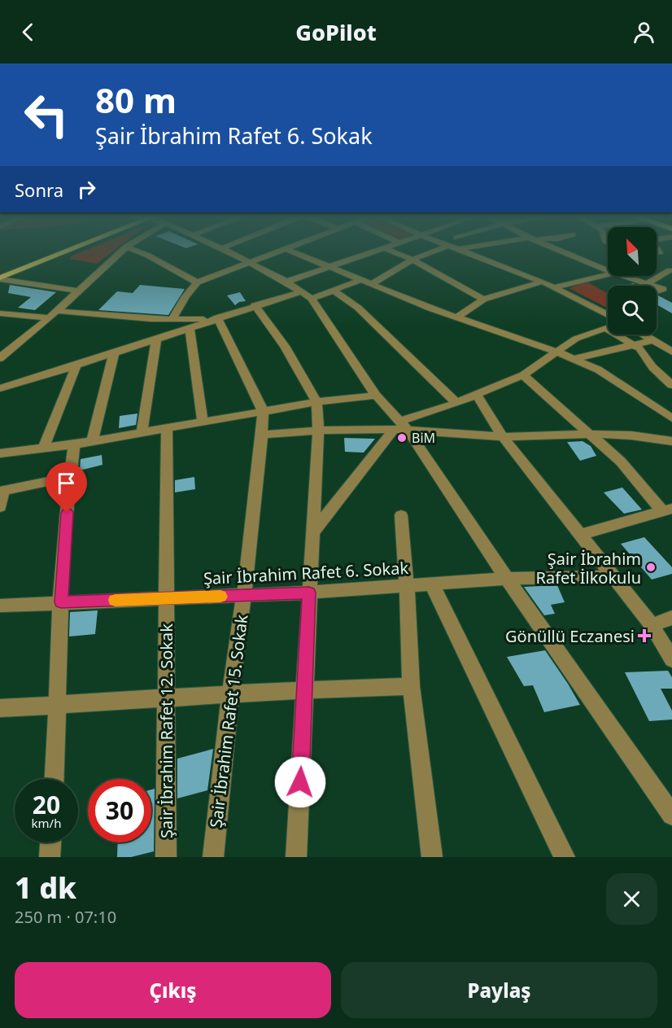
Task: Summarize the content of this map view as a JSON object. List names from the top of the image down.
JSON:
{
  "streets": {
    "street": ["Şair İbrahim Rafet 6. Sokak", "Şair İbrahim Rafet 15. Sokak", "Şair İbrahim Rafet 12. Sokak"]
  },
  "crossings": [
    ["Şair İbrahim Rafet 6. Sokak", "Şair İbrahim Rafet 15. Sokak"],
    ["Şair İbrahim Rafet 6. Sokak", "Şair İbrahim Rafet 12. Sokak"]
  ],
  "places": {
    "other": ["BiM", "Şair İbrahim Rafet İlkokulu"],
    "health": ["Gönüllü Eczanesi"]
  },
  "north": "top left",
  "page": {
    "header": "GoPilot",
    "turn": ["80 m", "Şair İbrahim Rafet 6. Sokak"],
    "then": "Sonra",
    "speed": "20 km/h",
    "limit": "30",
    "heading": ["1 dk", "250 m · 07:10"],
    "buttons": ["Çıkış", "Paylaş"]
  }
}
